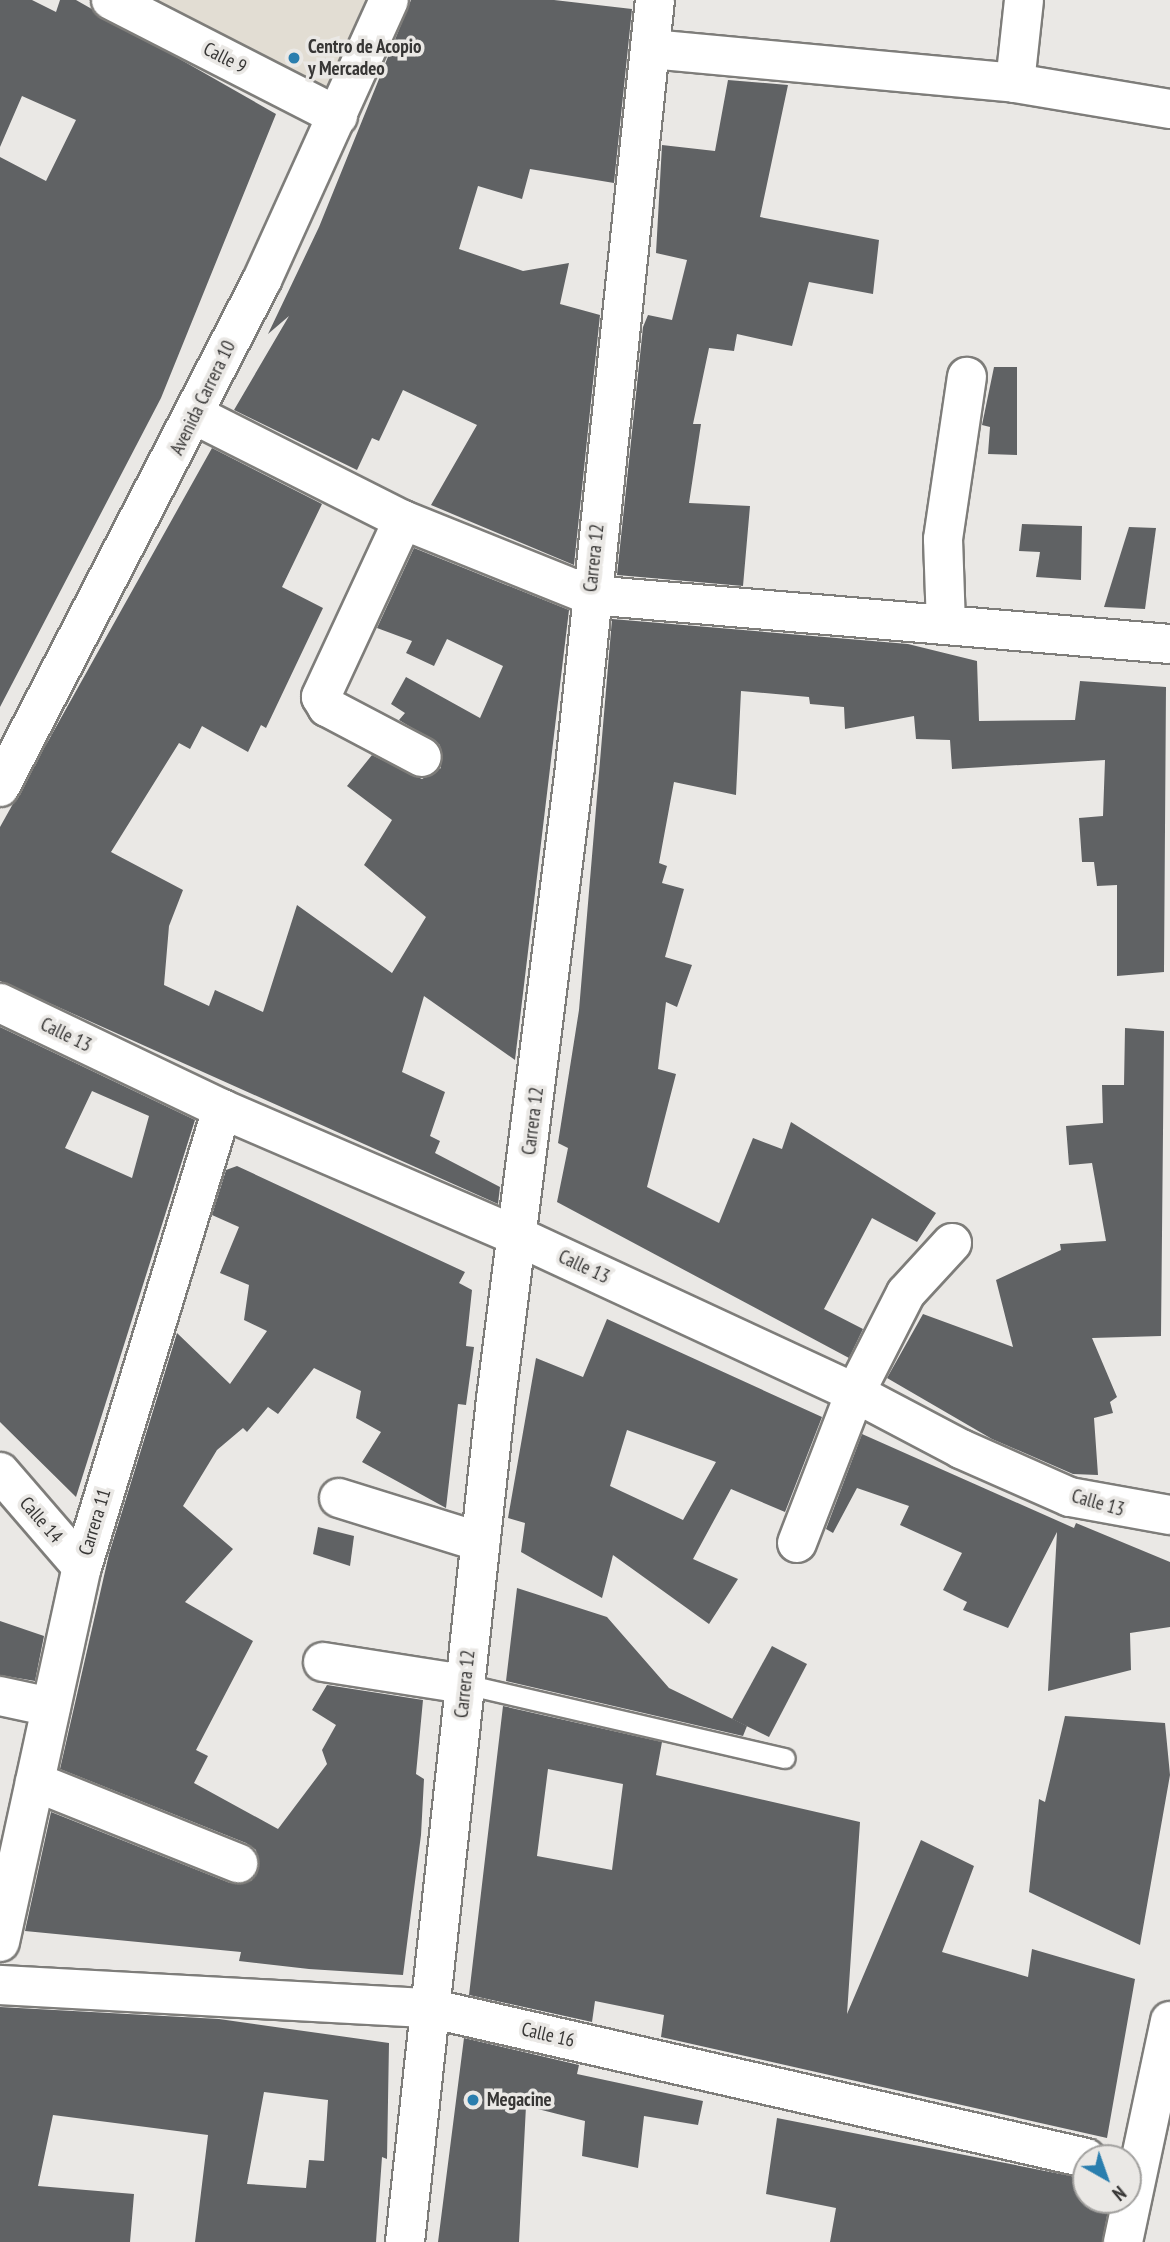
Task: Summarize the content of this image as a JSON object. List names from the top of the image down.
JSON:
{
  "streets": {
    "street": [
      "Calle 9",
      "Avenida Carrera 10",
      "Carrera 12",
      "Calle 13",
      "Calle 14",
      "Carrera 11",
      "Calle 16"
    ]
  },
  "crossings": [
    ["Calle 9", "Avenida Carrera 10"],
    ["Carrera 12", "Calle 13"],
    ["Carrera 12", "Calle 16"],
    ["Calle 13", "Carrera 11"],
    ["Calle 14", "Carrera 11"]
  ],
  "places": ["Centro de Acopio y Mercadeo", "Megacine"],
  "north": "bottom right"
}
